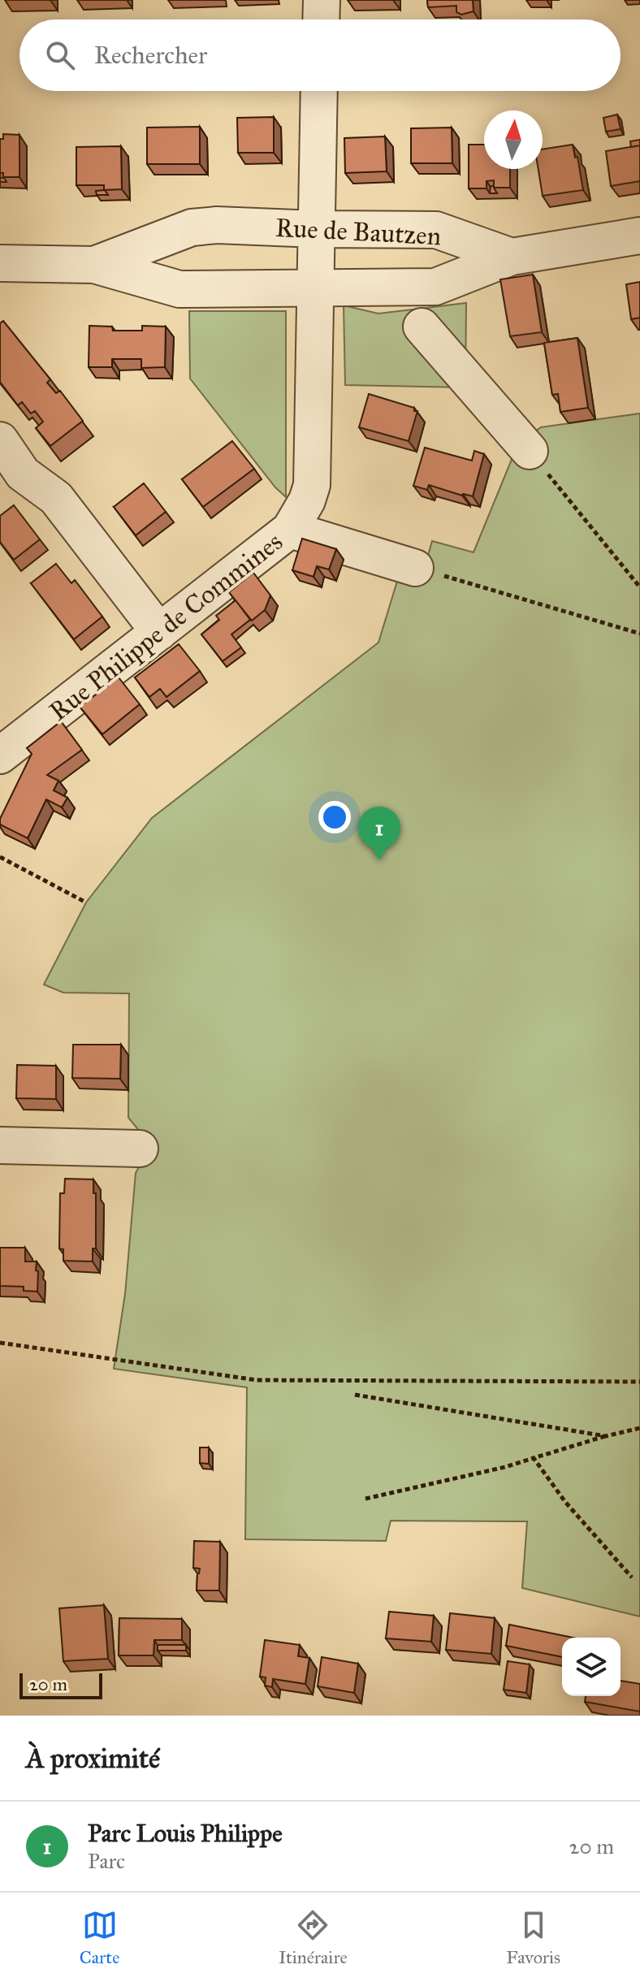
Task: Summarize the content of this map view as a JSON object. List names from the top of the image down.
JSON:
{
  "streets": {
    "street": ["Rue de Bautzen", "Rue Philippe de Commines"]
  },
  "crossings": [
    ["Rue de Bautzen", "Rue Philippe de Commines"]
  ],
  "scale_bar": "20 m",
  "north": "top",
  "page": {
    "search": "Rechercher",
    "pins": "1",
    "scale": "20 m",
    "heading": "À proximité",
    "list": [
      {
        "mark": "1",
        "name": "Parc Louis Philippe",
        "note": "Parc",
        "value": "20 m"
      }
    ],
    "nav": ["Carte", "Itinéraire", "Favoris"]
  }
}
